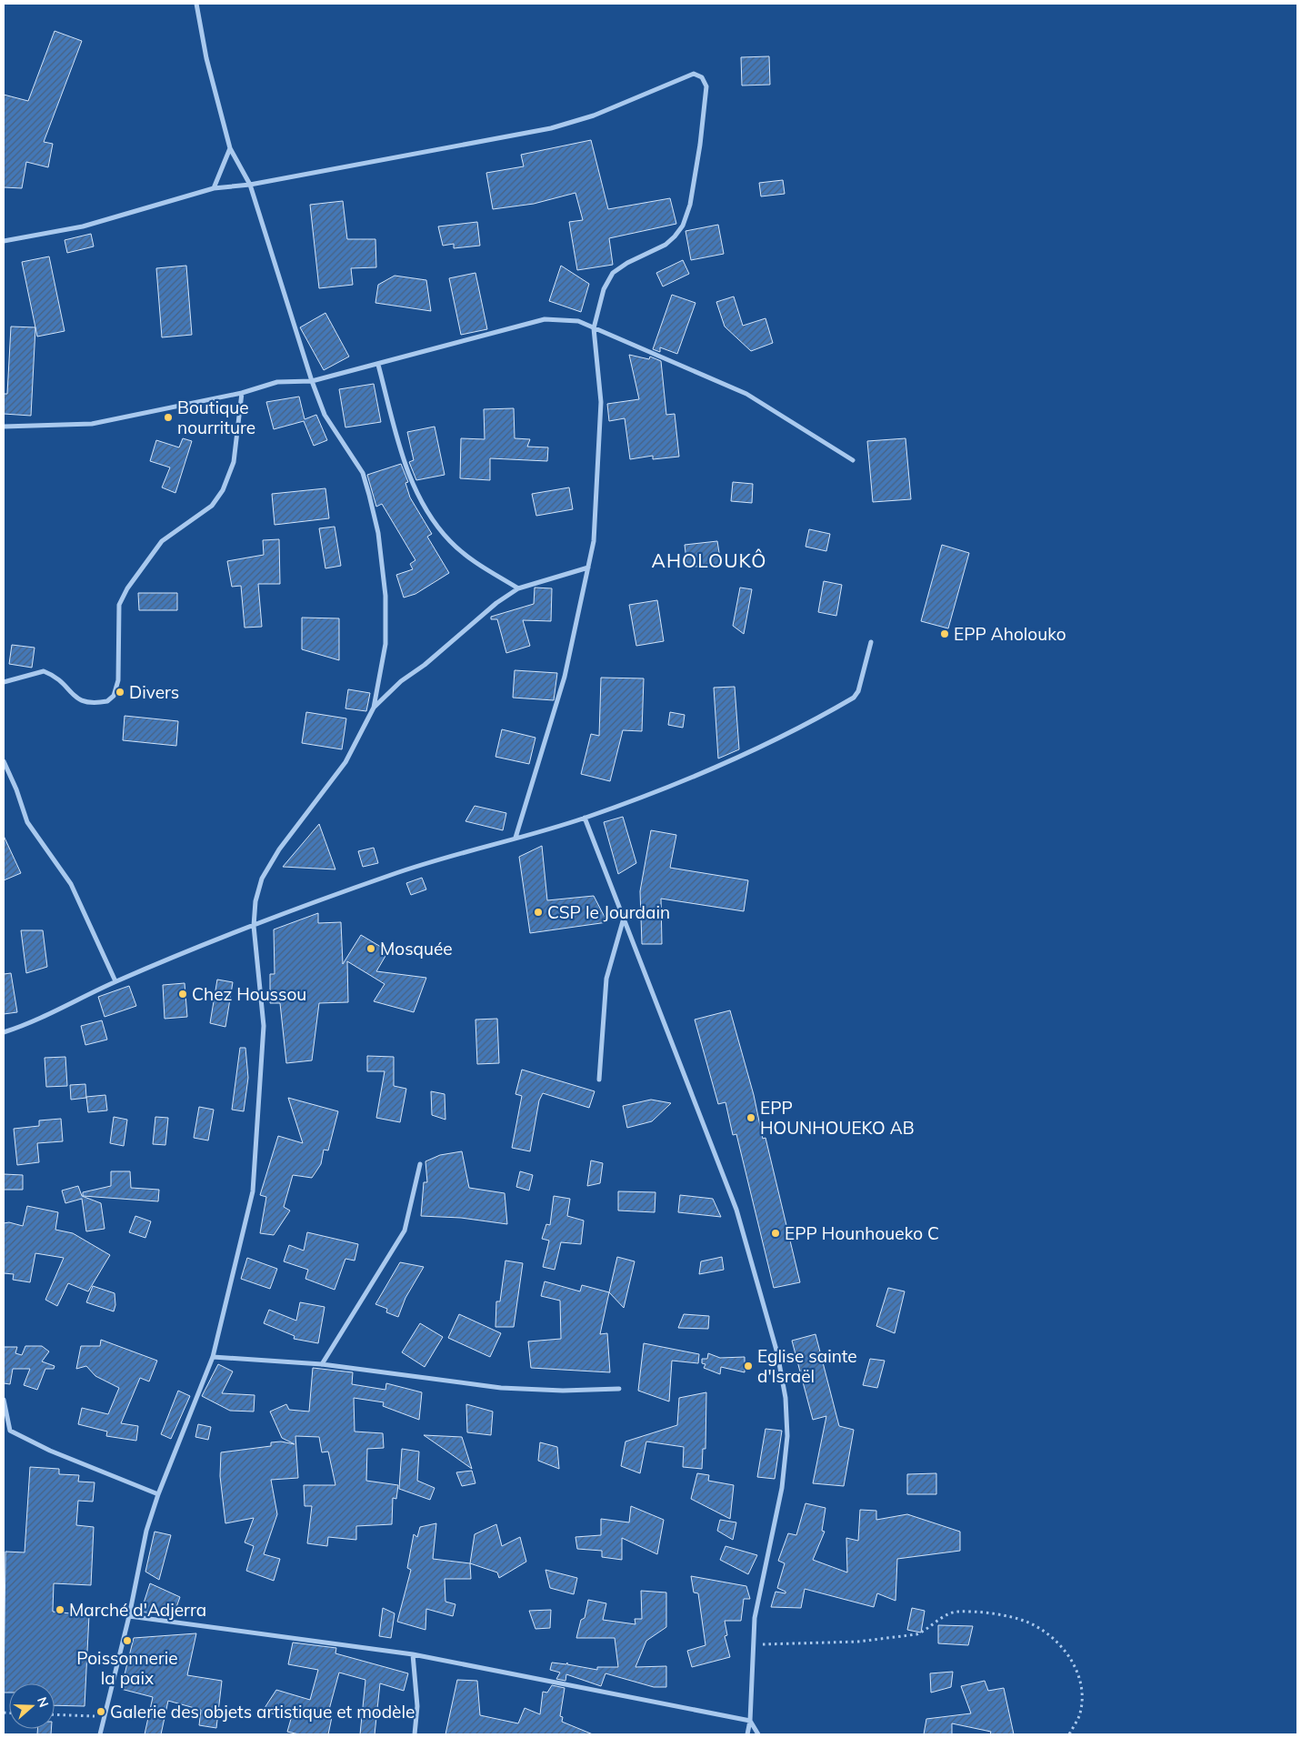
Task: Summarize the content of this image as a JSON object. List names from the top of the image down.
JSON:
{
  "districts": ["AHOLOUKÔ"],
  "places": [
    "Boutique nourriture",
    "EPP Aholouko",
    "Divers",
    "CSP le Jourdain",
    "Mosquée",
    "Chez Houssou",
    "EPP HOUNHOUEKO AB",
    "EPP Hounhoueko C",
    "Eglise sainte d'Israël",
    "Marché d'Adjerra",
    "Poissonnerie la paix",
    "Galerie des objets artistique et modèle"
  ],
  "north": "right"
}
